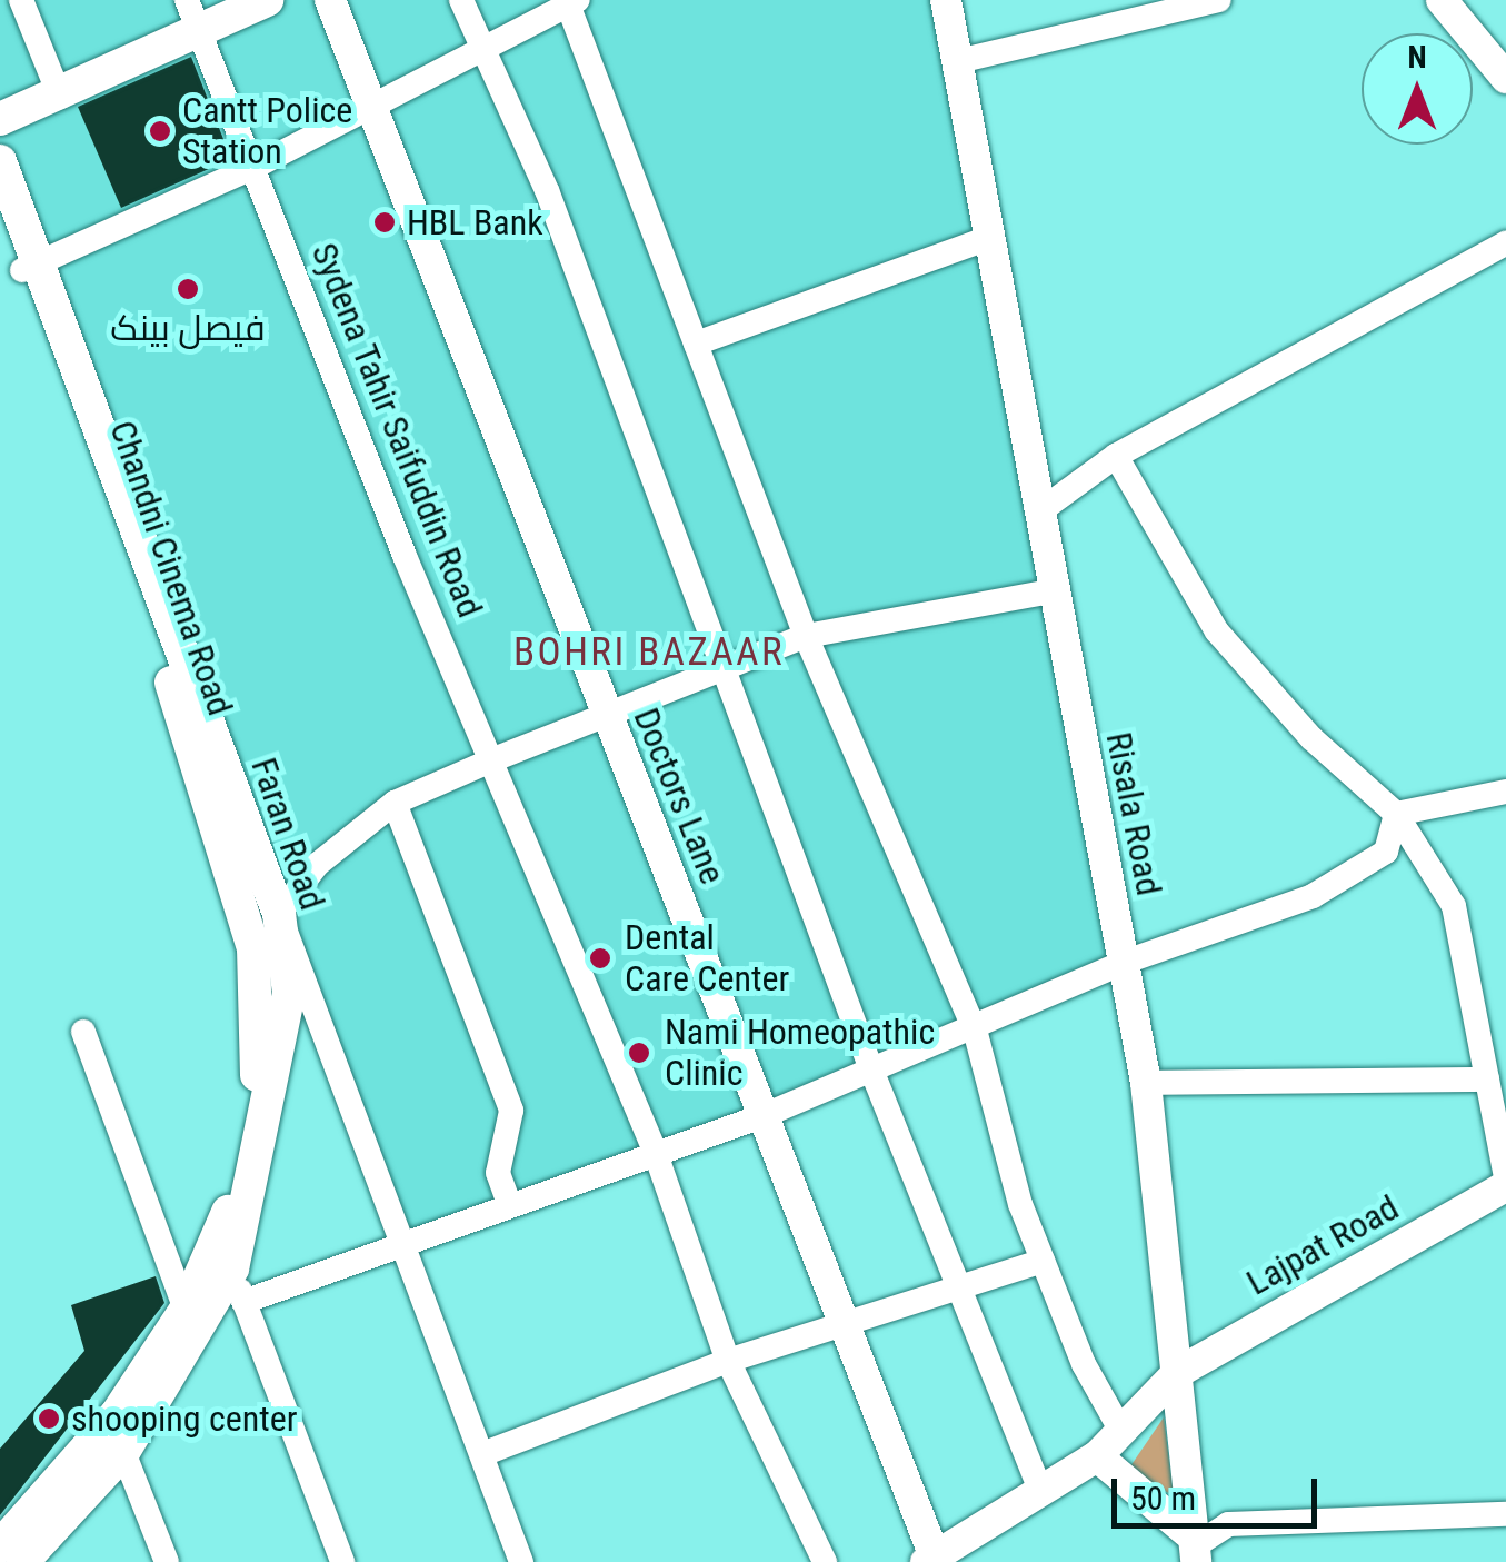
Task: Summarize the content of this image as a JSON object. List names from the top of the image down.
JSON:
{
  "streets": {
    "main road": ["Chandni Cinema Road", "Faran Road"],
    "street": [
      "Sydena Tahir Saifuddin Road",
      "Doctors Lane",
      "Risala Road",
      "Lajpat Road"
    ]
  },
  "crossings": [
    ["Chandni Cinema Road", "Faran Road"],
    ["Doctors Lane", "Lajpat Road"],
    ["Risala Road", "Lajpat Road"]
  ],
  "districts": ["BOHRI BAZAAR"],
  "places": [
    "Cantt Police Station",
    "HBL Bank",
    "فیصل بینک",
    "Dental Care Center",
    "Nami Homeopathic Clinic",
    "shooping center"
  ],
  "scale_bar": "50 m",
  "north": "top"
}
